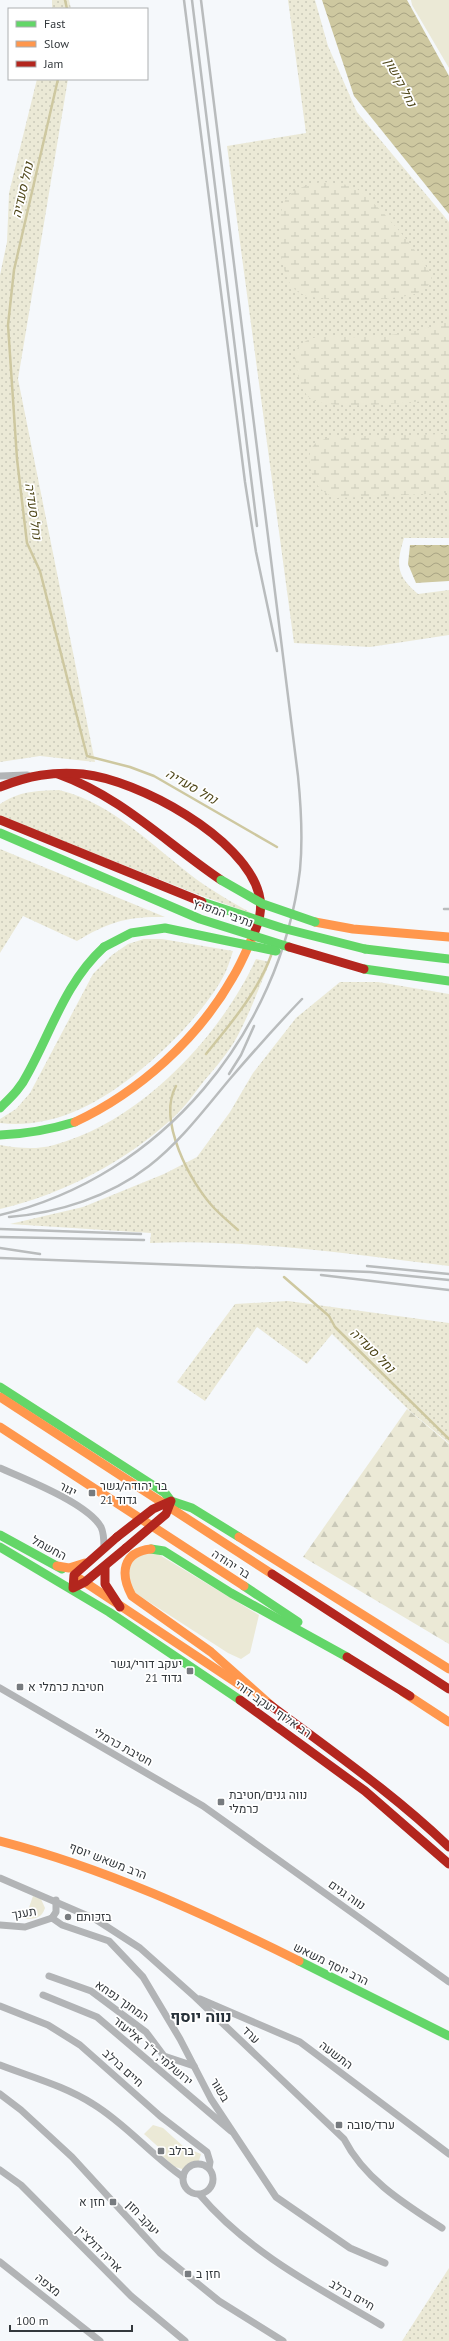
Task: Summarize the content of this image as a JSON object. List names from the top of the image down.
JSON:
{
  "streets": {
    "main road": [
      "נתיבי המפרץ",
      "החשמל",
      "בר יהודה",
      "רב אלוף יעקב דורי",
      "הרב משאש יוסף",
      "הרב יוסף משאש"
    ],
    "street": [
      "יגור",
      "חטיבת כרמלי",
      "נווה גנים",
      "תענך",
      "המחנך נפחא",
      "ערד",
      "ירושלמי, ד\"ר אליעזר",
      "התשעה",
      "חיים ברלב",
      "בשור",
      "יעקב חזן",
      "אריה דולצ'ין",
      "מצפה"
    ]
  },
  "crossings": [
    ["החשמל", "רב אלוף יעקב דורי"],
    ["חטיבת כרמלי", "נווה גנים"],
    ["הרב משאש יוסף", "הרב יוסף משאש"],
    ["תענך", "בשור"],
    ["המחנך נפחא", "בשור"],
    ["ערד", "התשעה"],
    ["ירושלמי, ד\"ר אליעזר", "בשור"]
  ],
  "districts": ["נווה יוסף"],
  "water": ["נחל קישון", "נחל סעדיה"],
  "places": {
    "transit": [
      "בר יהודה/גשר גדוד 21",
      "יעקב דורי/גשר גדוד 21",
      "חטיבת כרמלי א",
      "נווה גנים/חטיבת כרמלי",
      "ערד/סובה",
      "ברלב",
      "חזן א",
      "חזן ב"
    ],
    "other": ["בזכותם"]
  },
  "legend": ["Fast", "Slow", "Jam"],
  "scale_bar": "100 m"
}
